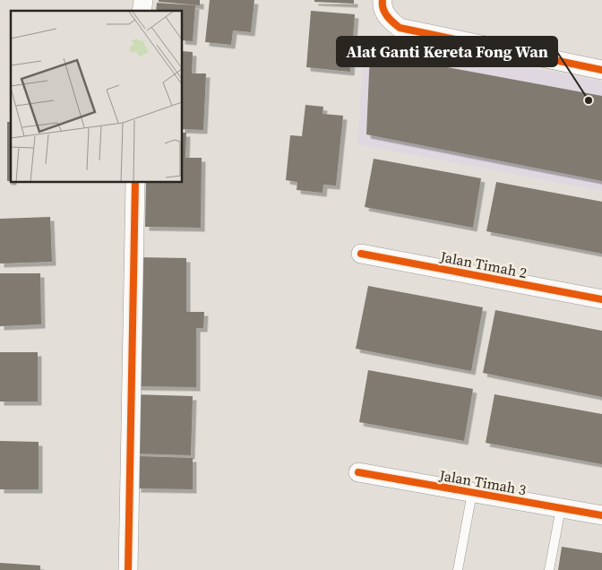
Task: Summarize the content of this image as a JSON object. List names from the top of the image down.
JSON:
{
  "streets": {
    "street": ["Jalan Timah 2", "Jalan Timah 3"]
  },
  "places": ["Alat Ganti Kereta Fong Wan"]
}
